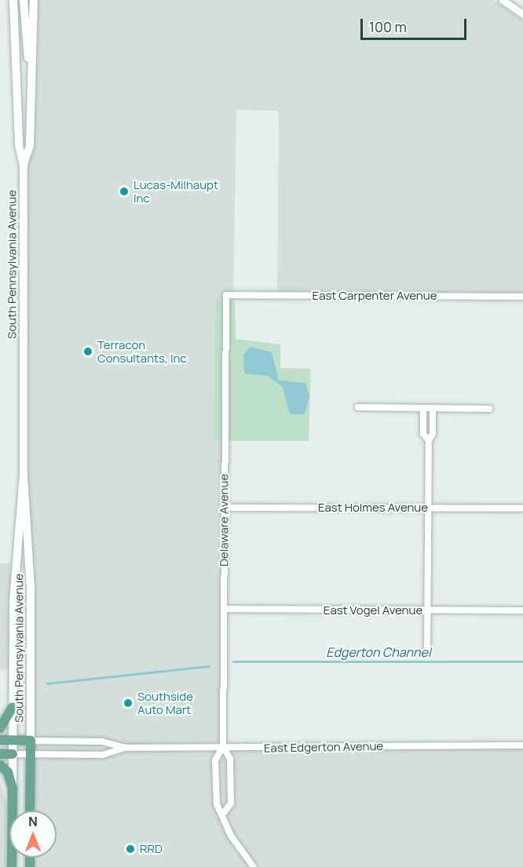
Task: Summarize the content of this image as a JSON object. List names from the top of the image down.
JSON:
{
  "streets": {
    "main road": ["South Pennsylvania Avenue"],
    "street": [
      "East Carpenter Avenue",
      "East Holmes Avenue",
      "Delaware Avenue",
      "East Vogel Avenue",
      "East Edgerton Avenue"
    ]
  },
  "crossings": [
    ["South Pennsylvania Avenue", "East Edgerton Avenue"],
    ["East Carpenter Avenue", "Delaware Avenue"],
    ["East Holmes Avenue", "Delaware Avenue"],
    ["Delaware Avenue", "East Vogel Avenue"],
    ["Delaware Avenue", "East Edgerton Avenue"]
  ],
  "water": ["Edgerton Channel"],
  "places": [
    "Lucas-Milhaupt Inc",
    "Terracon Consultants, Inc",
    "Southside Auto Mart",
    "RRD"
  ],
  "scale_bar": "100 m",
  "north": "top"
}
